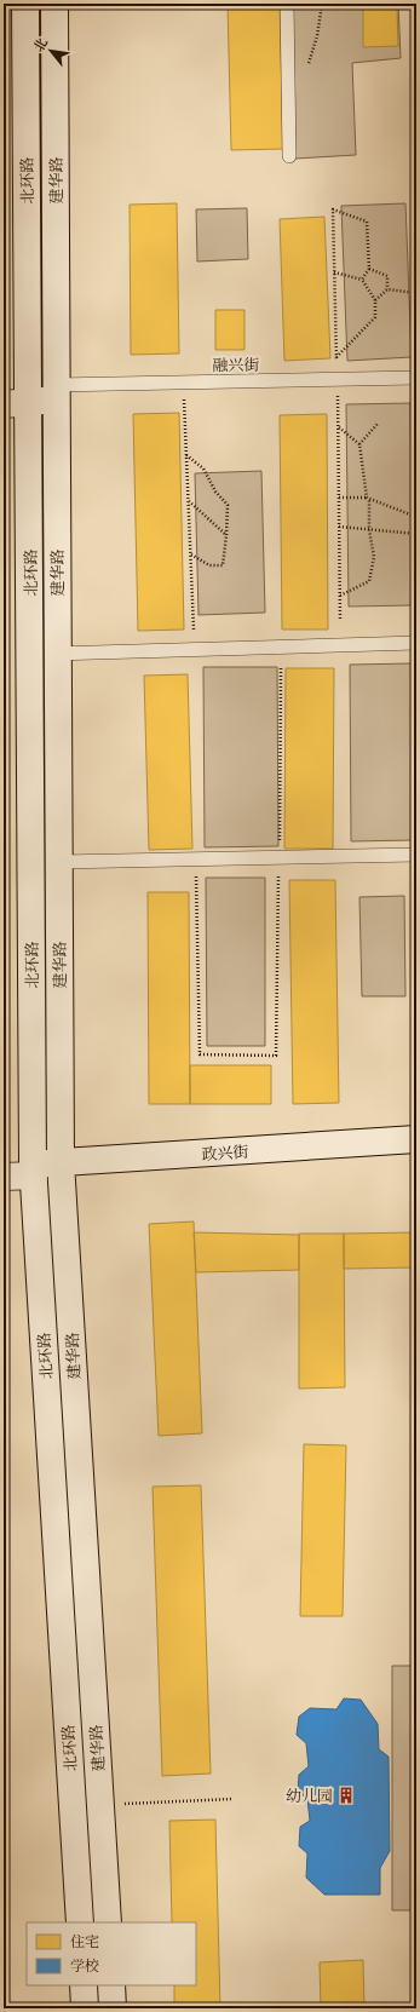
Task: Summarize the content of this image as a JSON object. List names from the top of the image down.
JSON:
{
  "streets": {
    "street": ["北环路", "建华路", "政兴街"],
    "lane": ["融兴街"]
  },
  "crossings": [
    ["北环路", "政兴街"],
    ["建华路", "融兴街"],
    ["建华路", "政兴街"]
  ],
  "places": {
    "building": ["幼儿园"]
  },
  "legend": ["住宅", "学校"],
  "north": "top left"
}
